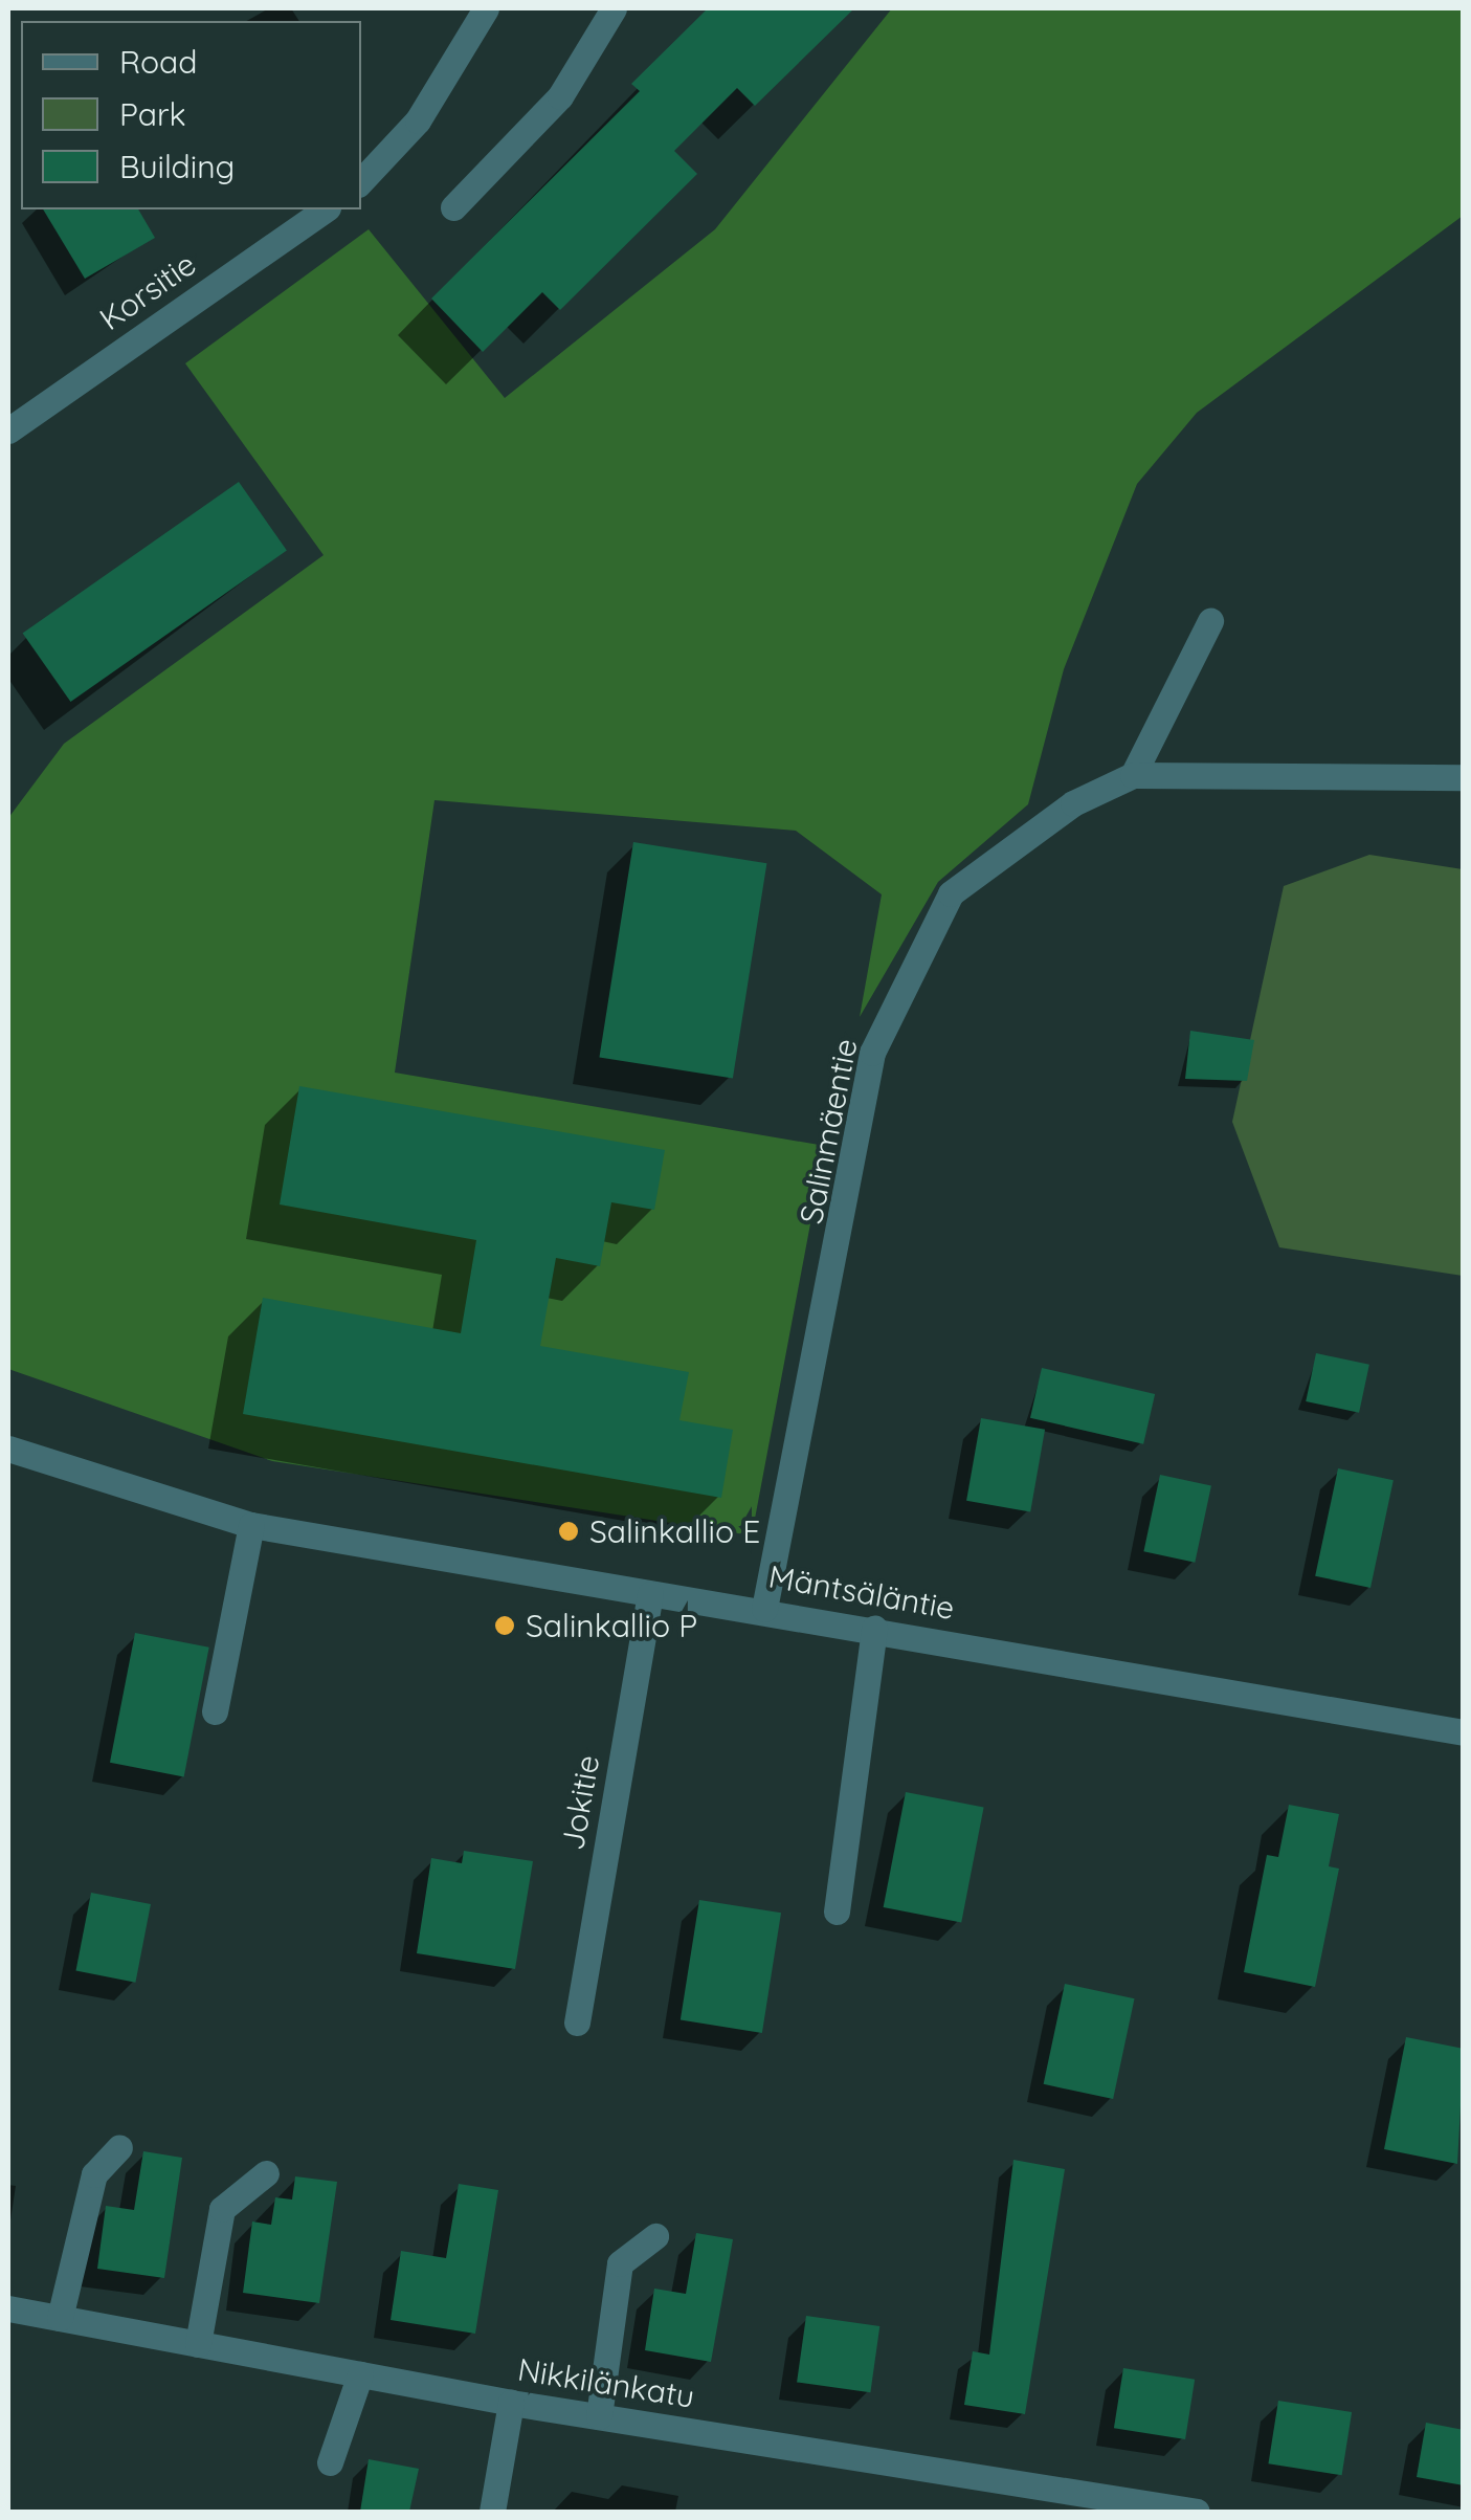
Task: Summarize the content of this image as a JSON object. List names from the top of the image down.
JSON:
{
  "streets": {
    "street": [
      "Korsitie",
      "Salinmäentie",
      "Mäntsäläntie",
      "Jokitie",
      "Nikkilänkatu"
    ]
  },
  "crossings": [
    ["Salinmäentie", "Mäntsäläntie"],
    ["Mäntsäläntie", "Jokitie"]
  ],
  "places": ["Salinkallio E", "Salinkallio P"],
  "legend": ["Road", "Park", "Building"]
}
